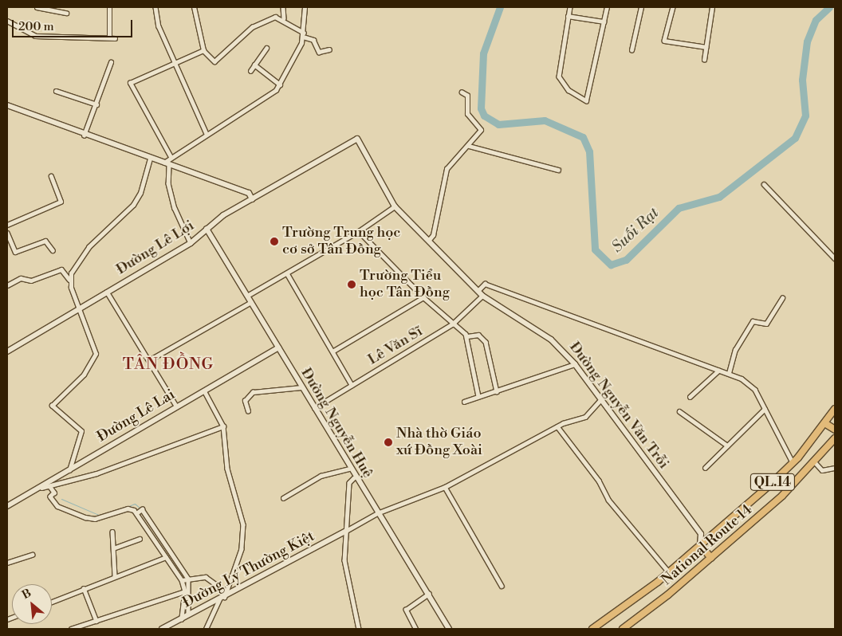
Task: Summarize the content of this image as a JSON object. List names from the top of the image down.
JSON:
{
  "streets": {
    "highway": ["QL.14", "National Route 14"],
    "street": [
      "Đường Lê Lợi",
      "Lê Văn Sĩ",
      "Đường Nguyễn Văn Trỗi",
      "Đường Lê Lai",
      "Đường Nguyễn Huệ",
      "Đường Lý Thường Kiệt"
    ]
  },
  "crossings": [
    ["Đường Lê Lợi", "Đường Nguyễn Văn Trỗi"],
    ["Đường Lê Lợi", "Đường Nguyễn Huệ"],
    ["Lê Văn Sĩ", "Đường Nguyễn Văn Trỗi"],
    ["Lê Văn Sĩ", "Đường Nguyễn Huệ"],
    ["Đường Nguyễn Văn Trỗi", "QL.14"],
    ["Đường Nguyễn Văn Trỗi", "National Route 14"],
    ["Đường Lê Lai", "Đường Nguyễn Huệ"],
    ["QL.14", "National Route 14"]
  ],
  "districts": ["TÂN ĐỒNG"],
  "water": ["Suối Rạt"],
  "places": ["Trường Trung học cơ sở Tân Đồng", "Trường Tiểu học Tân Đồng", "Nhà thờ Giáo xứ Đồng Xoài"],
  "scale_bar": "200 m",
  "north": "top left"
}
